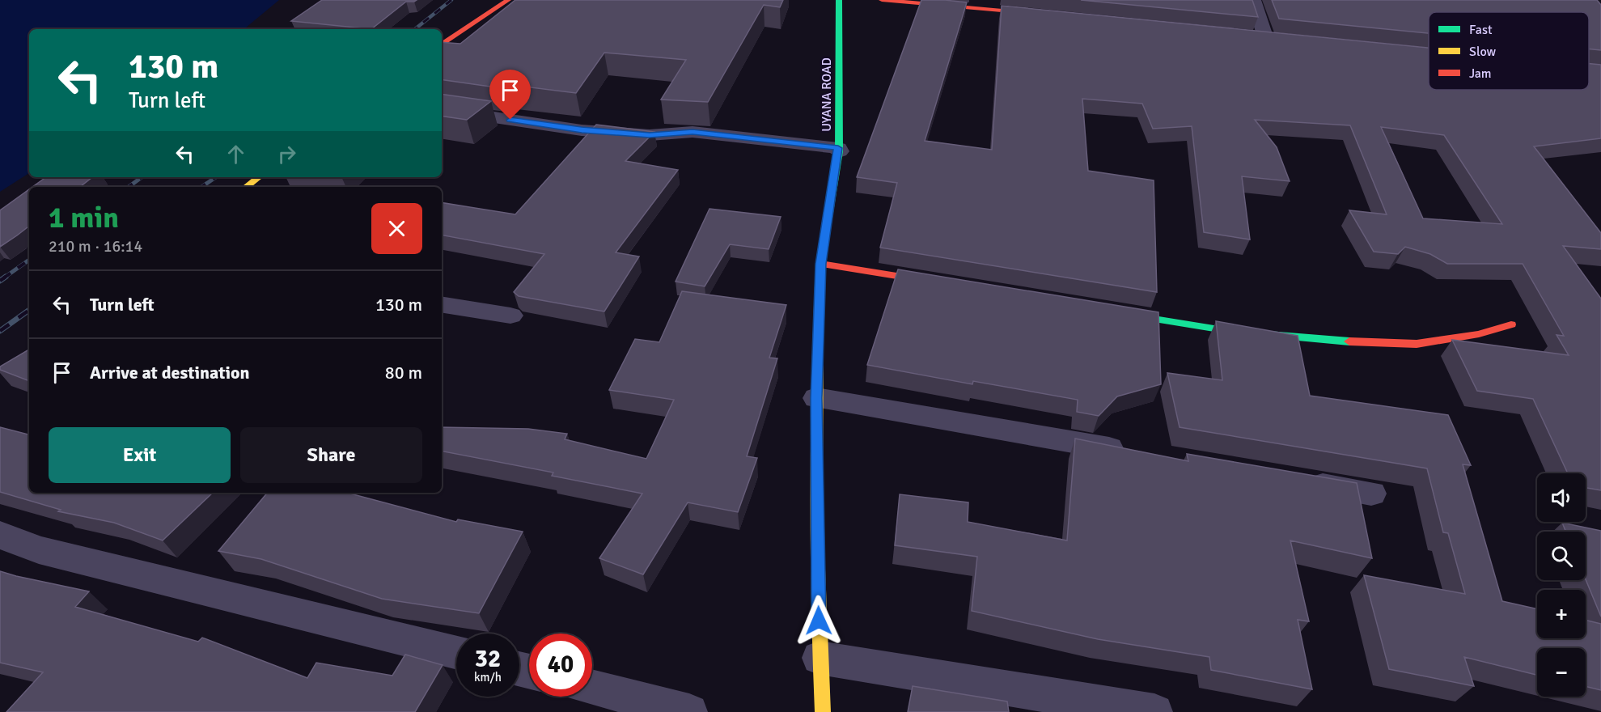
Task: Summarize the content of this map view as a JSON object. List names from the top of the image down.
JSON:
{
  "streets": {
    "street": ["UYANA ROAD"]
  },
  "legend": ["Fast", "Slow", "Jam"],
  "page": {
    "turn": ["130 m", "Turn left"],
    "heading": ["1 min", "210 m · 16:14"],
    "list": [
      {
        "name": "Turn left",
        "value": "130 m"
      },
      {
        "name": "Arrive at destination",
        "value": "80 m"
      }
    ],
    "buttons": ["Exit", "Share"],
    "map_buttons": ["+", "−"],
    "speed": "32 km/h",
    "limit": "40"
  }
}
